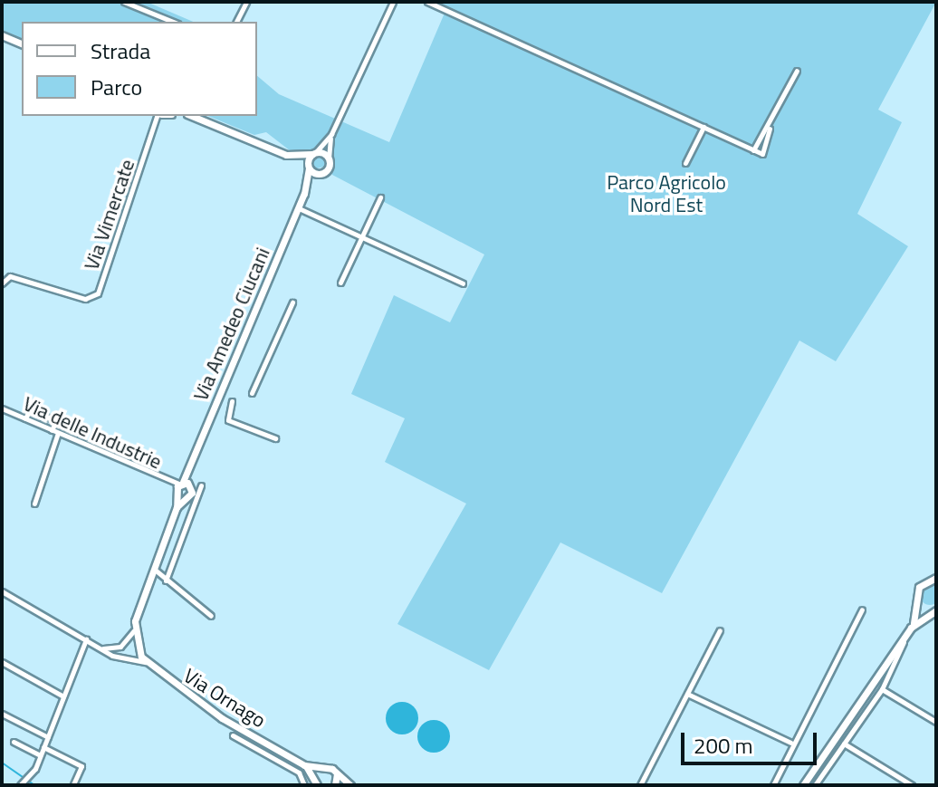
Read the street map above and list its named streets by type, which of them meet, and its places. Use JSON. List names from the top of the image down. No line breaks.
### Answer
{"streets":{"main road":["Via Amedeo Ciucani","Via Ornago"],"street":["Via Vimercate","Via delle Industrie"]},"crossings":[["Via Amedeo Ciucani","Via delle Industrie"]],"parks":["Parco Agricolo Nord Est"],"legend":["Strada","Parco"],"scale_bar":"200 m"}
